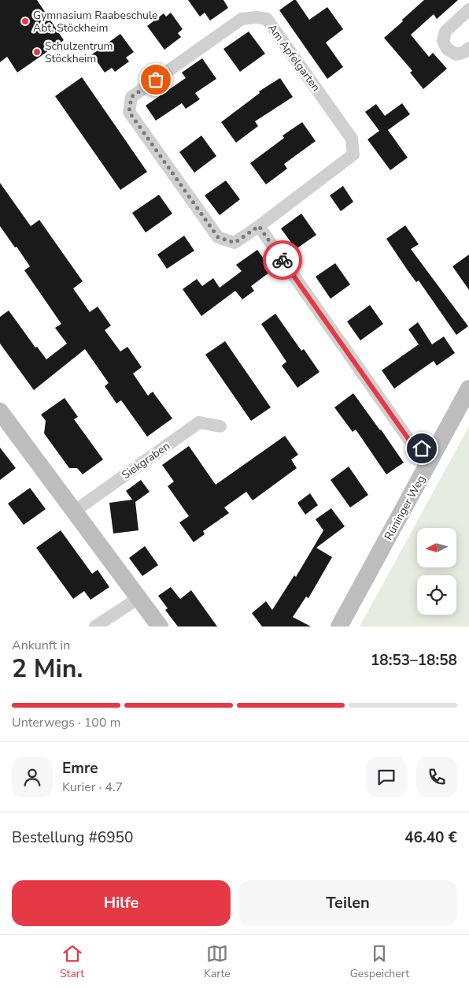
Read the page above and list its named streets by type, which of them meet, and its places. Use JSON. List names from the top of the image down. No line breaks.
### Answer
{"streets":{"street":["Am Apfelgarten","Siekgraben","Rüninger Weg"]},"places":["Gymnasium Raabeschule Abt. Stöckheim","Schulzentrum Stöckheim"],"north":"left","page":{"heading":["2 Min.","Ankunft in","18:53–18:58"],"panel":["Emre","Kurier · 4.7","Bestellung #6950","46.40 €"],"bar":"Unterwegs · 100 m","buttons":["Hilfe","Teilen"],"tabs":["Start","Karte","Gespeichert"]}}
